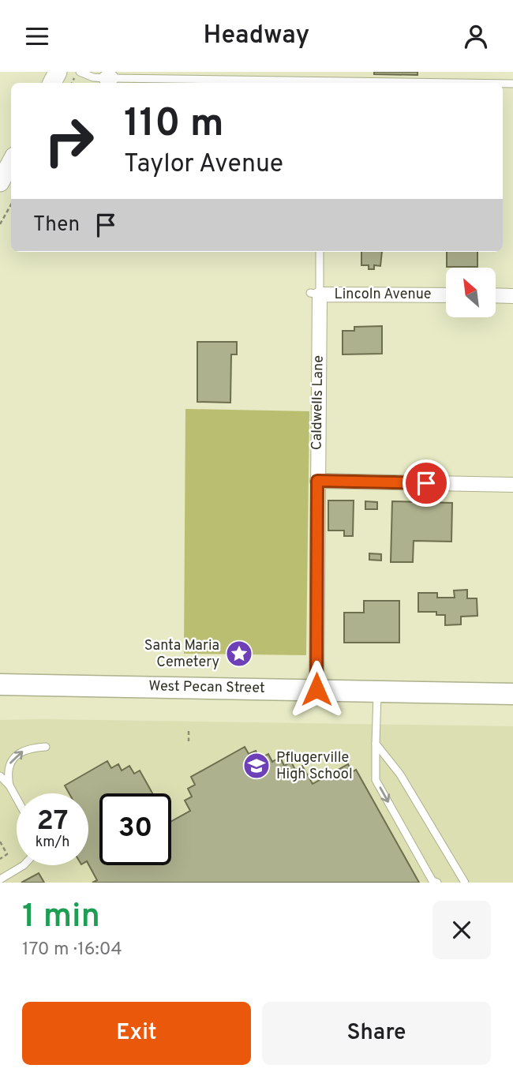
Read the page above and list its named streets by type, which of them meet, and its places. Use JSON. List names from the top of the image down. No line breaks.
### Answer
{"streets":{"main road":["West Pecan Street"],"street":["Lincoln Avenue","Caldwells Lane"]},"crossings":[["Lincoln Avenue","Caldwells Lane"],["Caldwells Lane","West Pecan Street"]],"places":{"place":["Santa Maria Cemetery"],"school or university":["Pflugerville High School"]},"north":"top left","page":{"header":"Headway","turn":["110 m","Taylor Avenue"],"then":"Then","speed":"27 km/h","limit":"30","heading":["1 min","170 m · 16:04"],"buttons":["Exit","Share"]}}
